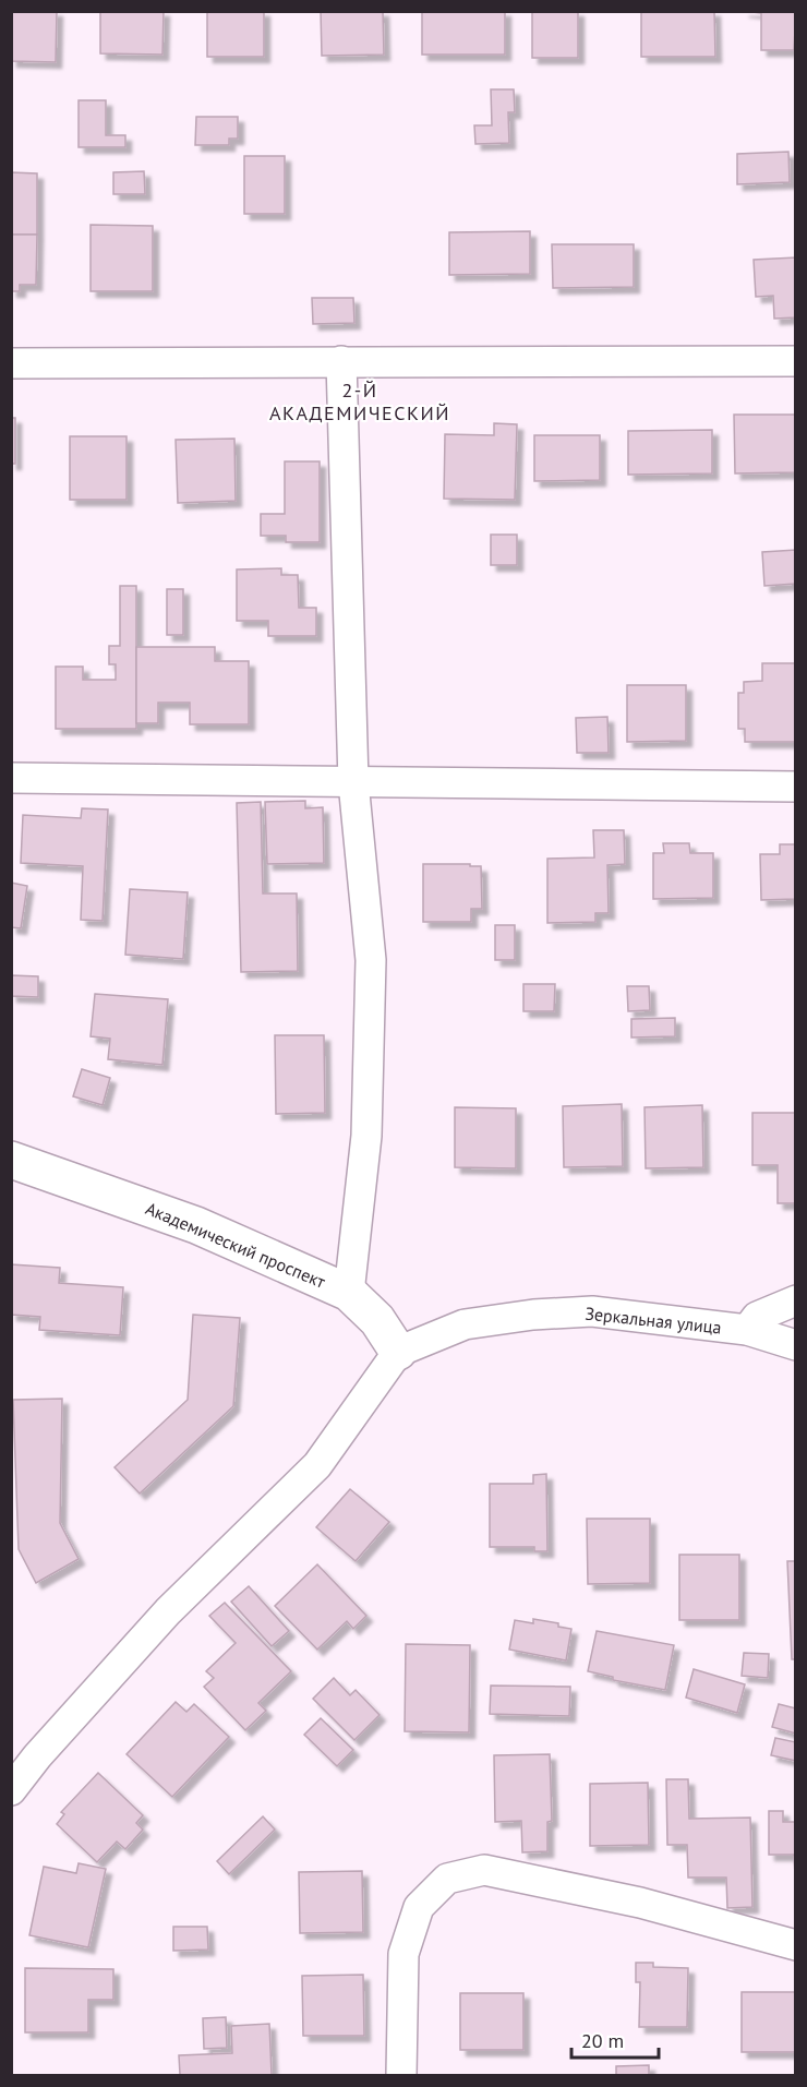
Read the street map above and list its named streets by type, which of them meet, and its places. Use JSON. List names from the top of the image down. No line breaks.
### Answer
{"streets":{"street":["Академический проспект","Зеркальная улица"]},"crossings":[["Академический проспект","Зеркальная улица"]],"districts":["2-Й АКАДЕМИЧЕСКИЙ"],"scale_bar":"20 m"}
